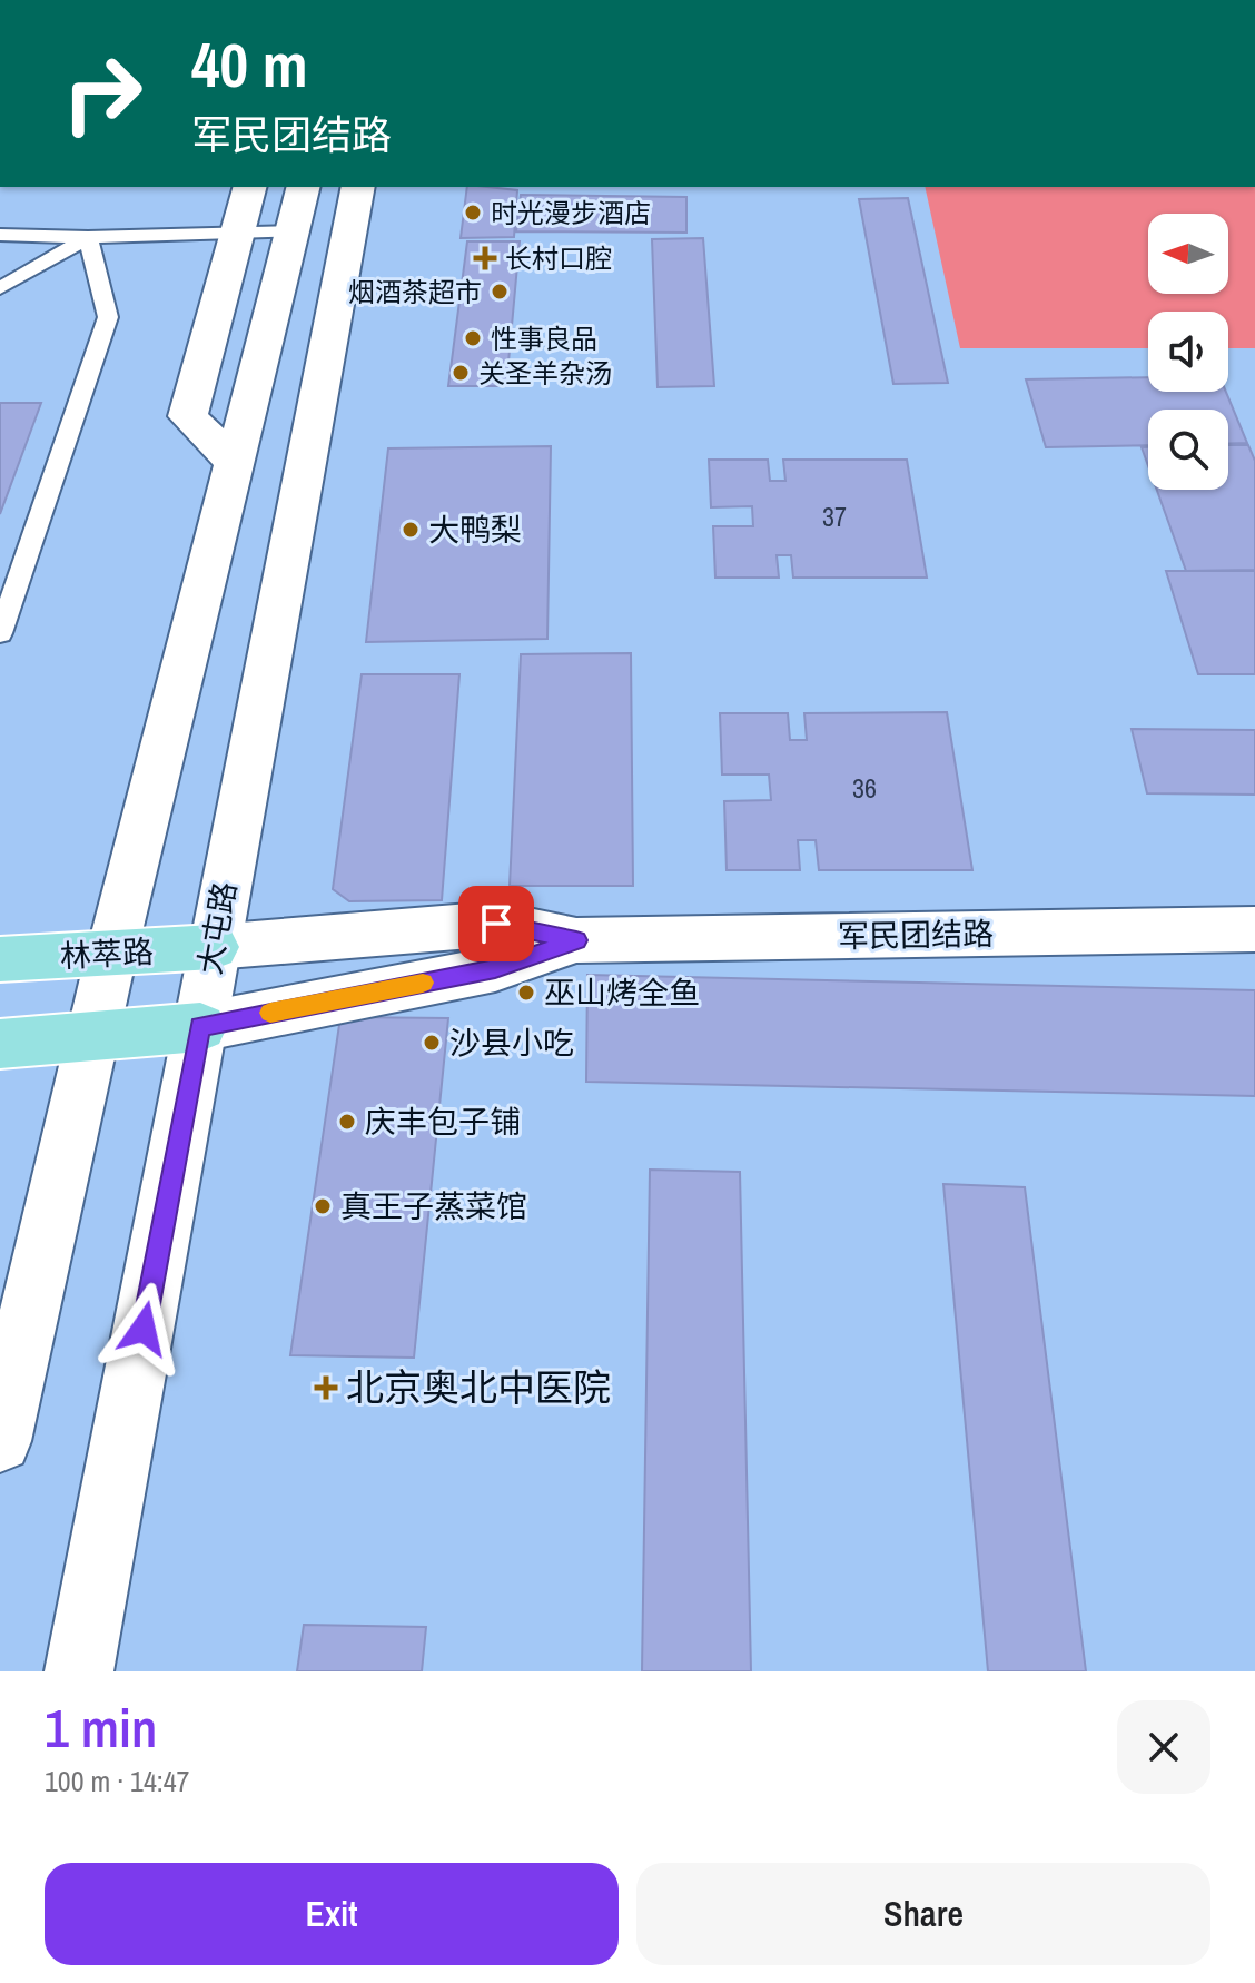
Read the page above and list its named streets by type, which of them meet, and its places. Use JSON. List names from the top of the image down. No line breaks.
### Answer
{"streets":{"main road":["大屯路","军民团结路","林萃路"]},"crossings":[["大屯路","军民团结路"],["大屯路","林萃路"],["军民团结路","林萃路"]],"places":{"other":["时光漫步酒店","烟酒茶超市","性事良品","关圣羊杂汤","大鸭梨","巫山烤全鱼","沙县小吃","庆丰包子铺","真王子蒸菜馆"],"health":["长村口腔","北京奥北中医院"]},"house_numbers":["37","36"],"north":"left","page":{"turn":["40 m","军民团结路"],"heading":["1 min","100 m · 14:47"],"buttons":["Exit","Share"]}}
